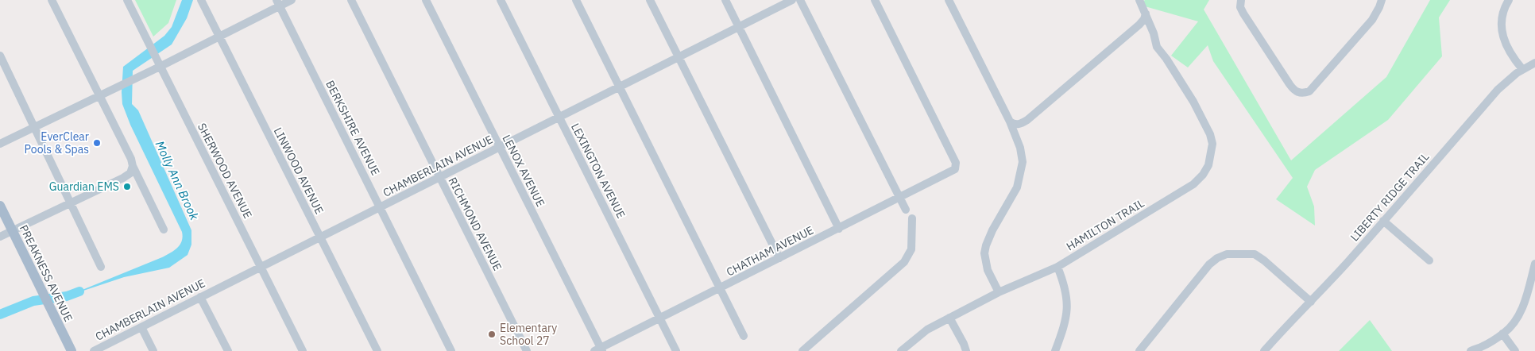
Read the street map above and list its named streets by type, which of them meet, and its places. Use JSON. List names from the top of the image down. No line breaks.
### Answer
{"streets":{"main road":["PREAKNESS AVENUE"],"street":["BERKSHIRE AVENUE","CHAMBERLAIN AVENUE","SHERWOOD AVENUE","LINWOOD AVENUE","LENOX AVENUE","LEXINGTON AVENUE","LIBERTY RIDGE TRAIL","RICHMOND AVENUE","HAMILTON TRAIL","CHATHAM AVENUE"]},"crossings":[["BERKSHIRE AVENUE","CHAMBERLAIN AVENUE"],["CHAMBERLAIN AVENUE","SHERWOOD AVENUE"],["CHAMBERLAIN AVENUE","LINWOOD AVENUE"],["CHAMBERLAIN AVENUE","LENOX AVENUE"],["CHAMBERLAIN AVENUE","LEXINGTON AVENUE"],["CHAMBERLAIN AVENUE","RICHMOND AVENUE"],["LENOX AVENUE","CHATHAM AVENUE"],["LEXINGTON AVENUE","CHATHAM AVENUE"]],"water":["Molly Ann Brook"],"places":["EverClear Pools & Spas","Guardian EMS","Elementary School 27"]}
